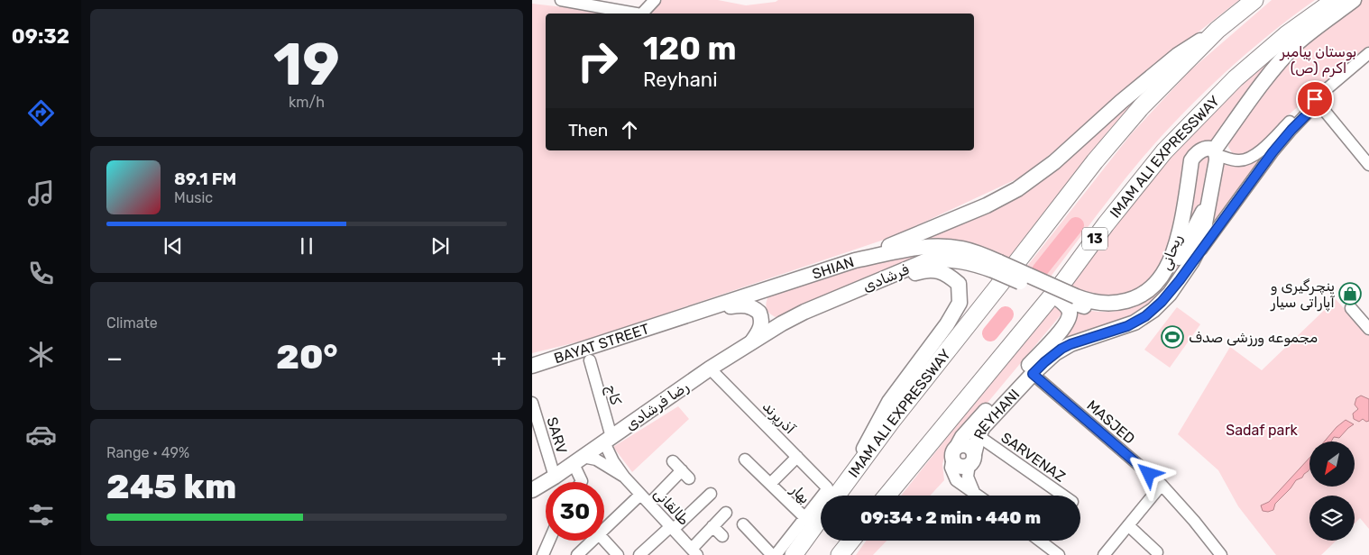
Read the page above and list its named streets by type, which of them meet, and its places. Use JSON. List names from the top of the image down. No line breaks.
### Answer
{"streets":{"highway":["IMAM ALI EXPRESSWAY","13"],"main road":["ریحانی","SHIAN","فرشادی","BAYAT STREET","رضا فرشادی","REYHANI"],"street":["کاج","آذرپرند","MASJED","SARV","SARVENAZ","بهار","طالقانی"]},"crossings":[["IMAM ALI EXPRESSWAY","آذرپرند"],["IMAM ALI EXPRESSWAY","بهار"],["ریحانی","SHIAN"],["ریحانی","فرشادی"],["ریحانی","REYHANI"],["SHIAN","فرشادی"],["SHIAN","BAYAT STREET"],["فرشادی","رضا فرشادی"],["کاج","رضا فرشادی"],["کاج","طالقانی"],["رضا فرشادی","آذرپرند"],["رضا فرشادی","SARV"],["رضا فرشادی","طالقانی"],["REYHANI","MASJED"],["REYHANI","SARVENAZ"],["آذرپرند","بهار"]],"parks":["بوستان پیامبر اکرم (ص)","Sadaf park"],"places":{"shop":["پنچرگیری و آپاراتی سیار"],"sports":["مجموعه ورزشی صدف"]},"north":"bottom left","page":{"tabs":"09:32","tile":[["19","km/h"],"Climate",["Range · 49%","245 km"]],"turn":["120 m","Reyhani"],"then":"Then","song":["89.1 FM","Music"],"heat":["−","20°","+"],"limit":"30","trip":"09:34 · 2 min · 440 m"}}
